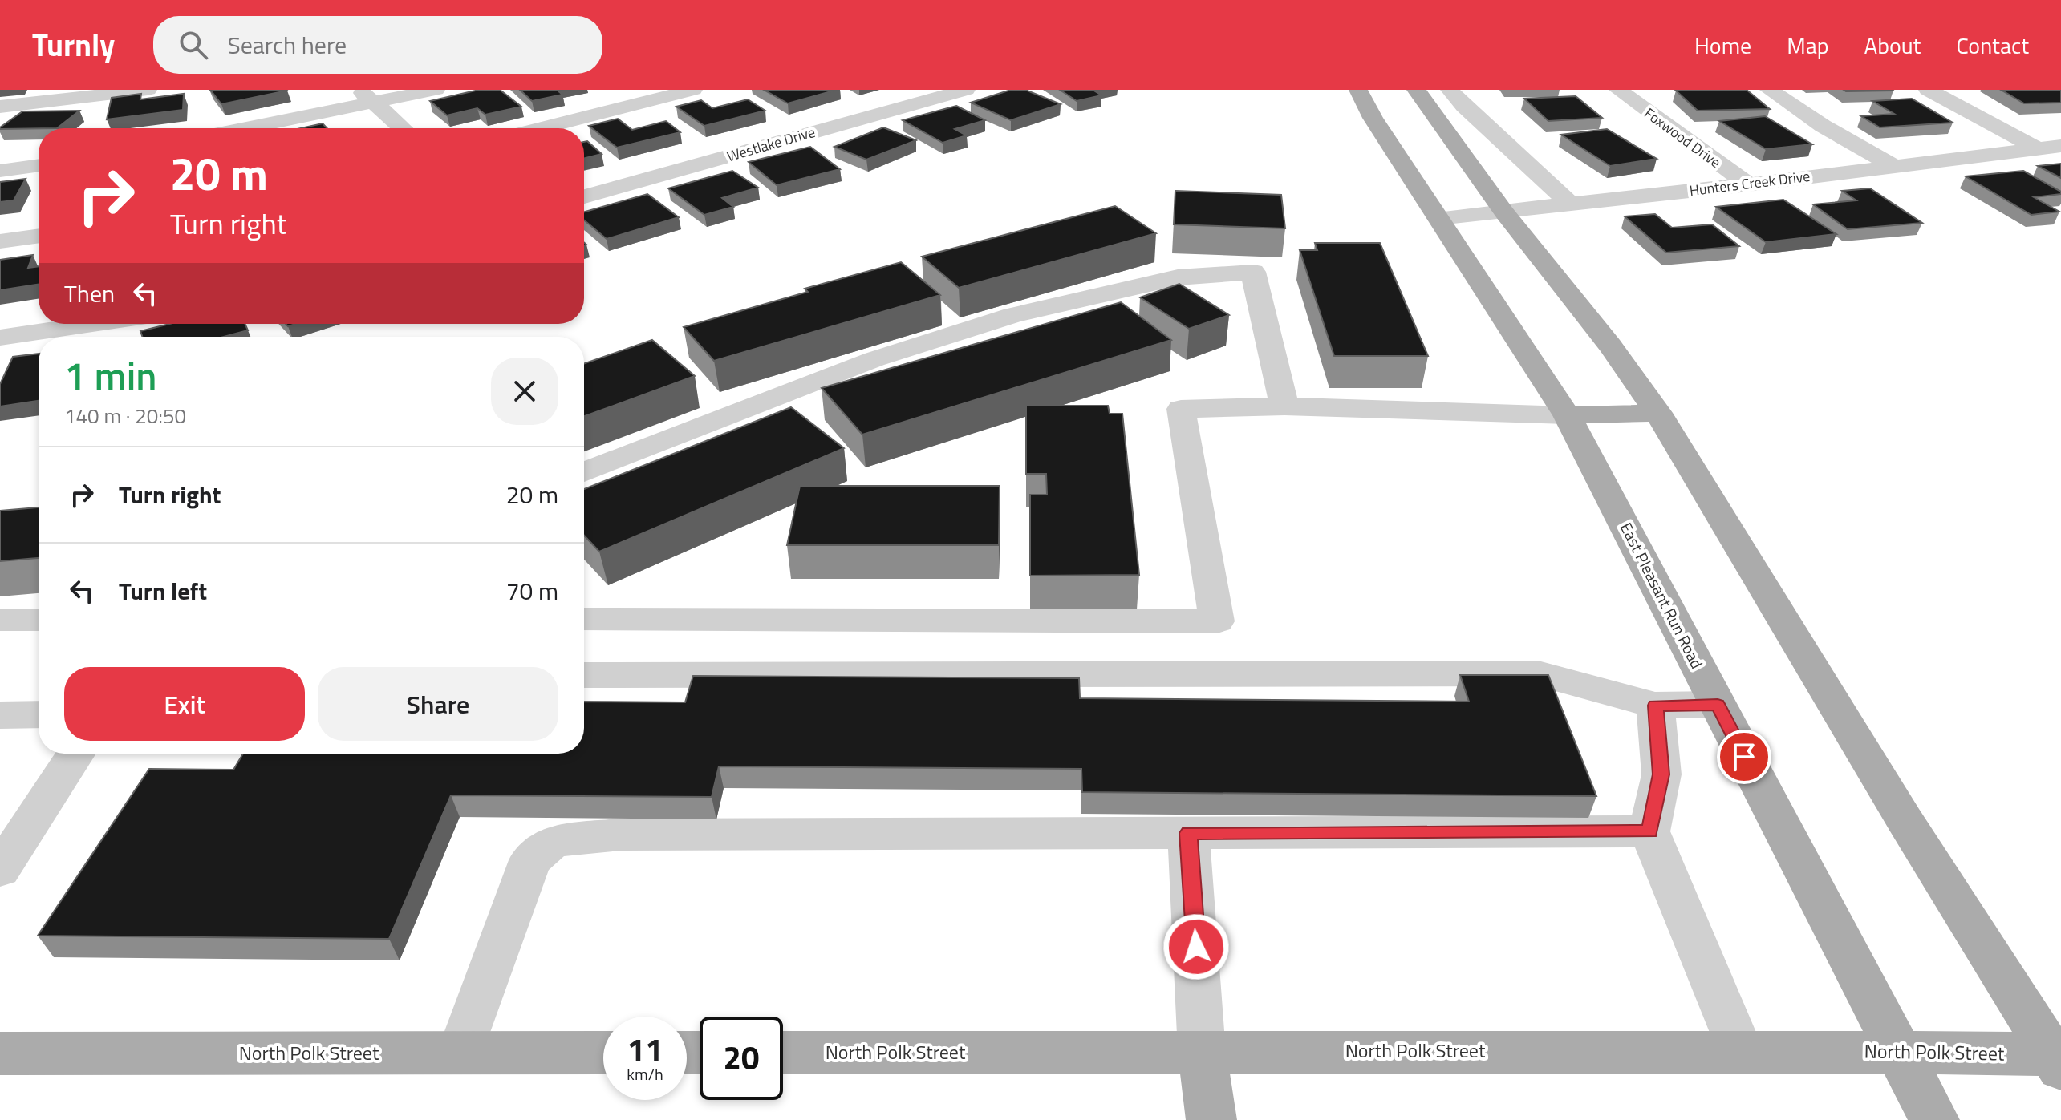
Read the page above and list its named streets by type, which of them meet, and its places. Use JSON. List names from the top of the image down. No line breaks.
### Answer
{"streets":{"main road":["East Pleasant Run Road","North Polk Street"],"street":["Foxwood Drive","Westlake Drive","Hunters Creek Drive"]},"crossings":[["Foxwood Drive","Hunters Creek Drive"],["Hunters Creek Drive","East Pleasant Run Road"],["East Pleasant Run Road","North Polk Street"]],"page":{"header":"Turnly","search":"Search here","nav":["Home","Map","About","Contact"],"turn":["20 m","Turn right"],"then":"Then","heading":["1 min","140 m · 20:50"],"list":[{"name":"Turn right","value":"20 m"},{"name":"Turn left","value":"70 m"}],"buttons":["Exit","Share"],"speed":"11 km/h","limit":"20"}}
